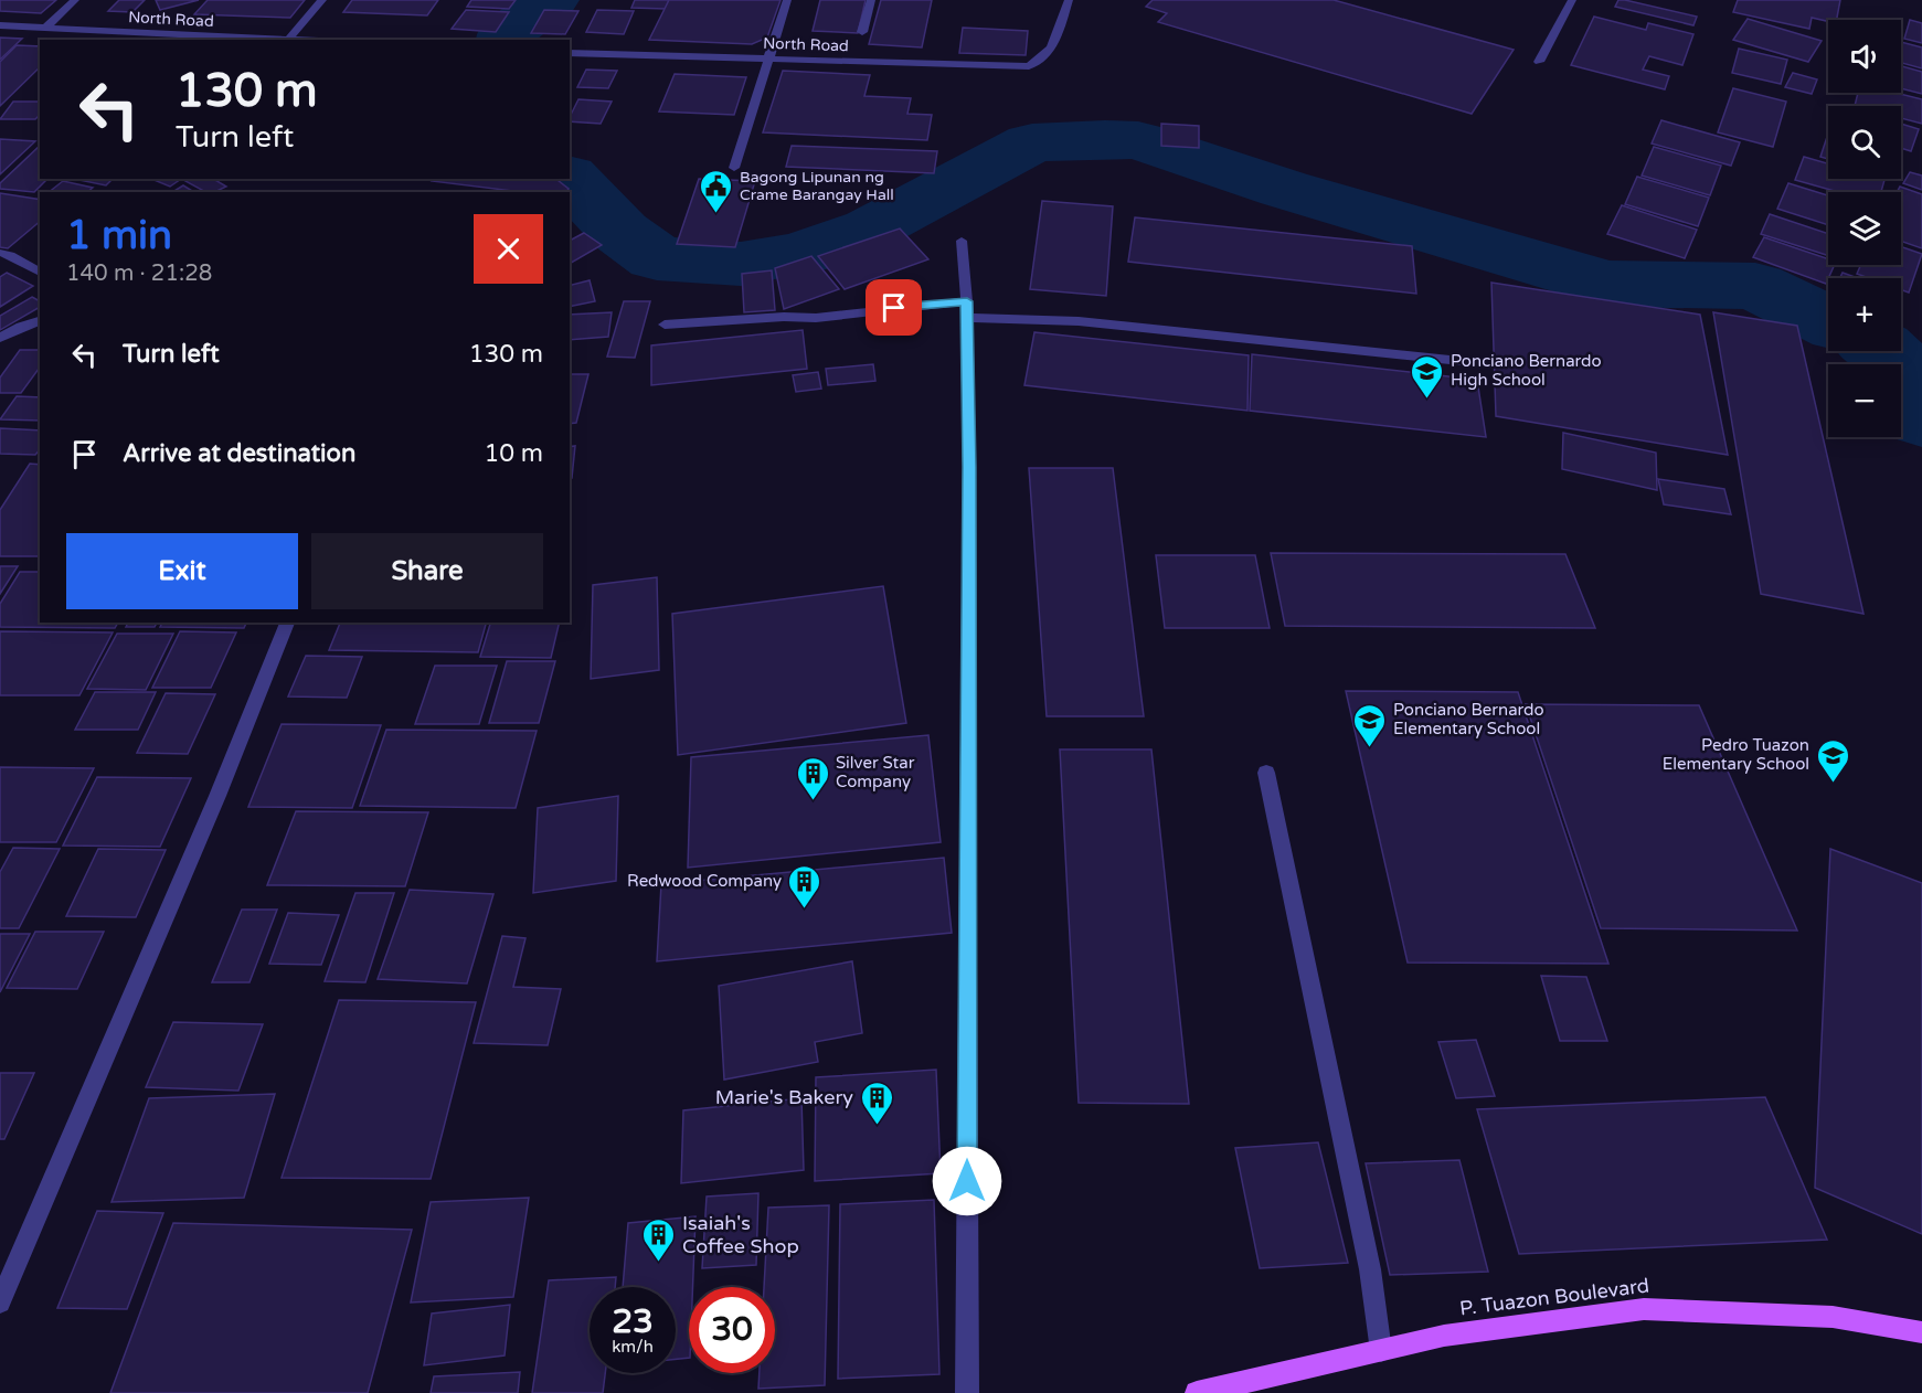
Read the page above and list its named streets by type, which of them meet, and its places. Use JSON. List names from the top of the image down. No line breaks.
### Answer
{"streets":{"main road":["P. Tuazon Boulevard"],"street":["North Road"]},"places":{"public building":["Bagong Lipunan ng Crame Barangay Hall"],"school or university":["Ponciano Bernardo High School","Ponciano Bernardo Elementary School","Pedro Tuazon Elementary School"],"building":["Silver Star Company","Redwood Company","Marie's Bakery","Isaiah's Coffee Shop"]},"page":{"map_buttons":["+","−"],"turn":["130 m","Turn left"],"heading":["1 min","140 m · 21:28"],"list":[{"name":"Turn left","value":"130 m"},{"name":"Arrive at destination","value":"10 m"}],"buttons":["Exit","Share"],"speed":"23 km/h","limit":"30"}}
